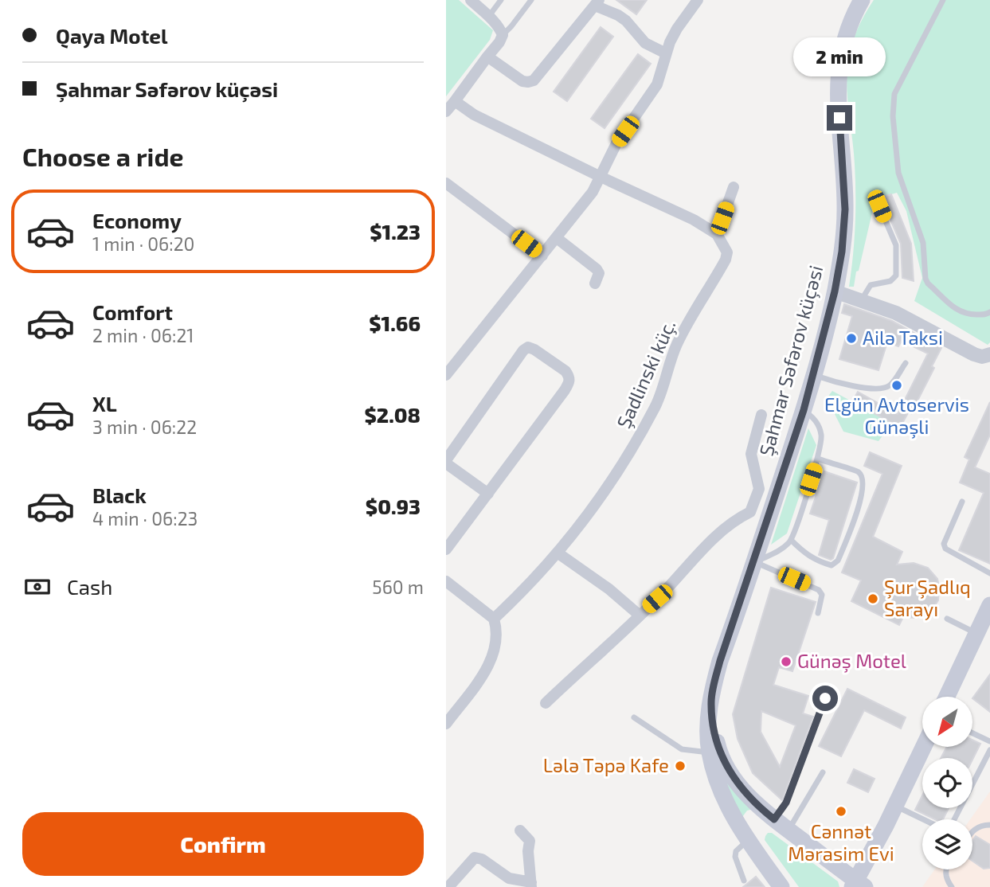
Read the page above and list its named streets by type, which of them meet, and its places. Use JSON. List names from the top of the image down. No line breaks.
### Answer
{"streets":{"main road":["Şahmar Səfərov küçəsi"],"street":["Şadlinski küç."]},"places":["Ailə Taksi","Elgün Avtoservis Günəşli","Şur Şadlıq Sarayı","Günəş Motel","Lələ Təpə Kafe","Cənnət Mərasim Evi"],"north":"bottom left","page":{"banner":["Qaya Motel","Şahmar Səfərov küçəsi"],"bubble":"2 min","heading":"Choose a ride","list":[{"name":"Economy","note":"1 min · 06:20","value":"$1.23"},{"name":"Comfort","note":"2 min · 06:21","value":"$1.66"},{"name":"XL","note":"3 min · 06:22","value":"$2.08"},{"name":"Black","note":"4 min · 06:23","value":"$0.93"}],"pay":["Cash","560 m"],"buttons":"Confirm"}}
